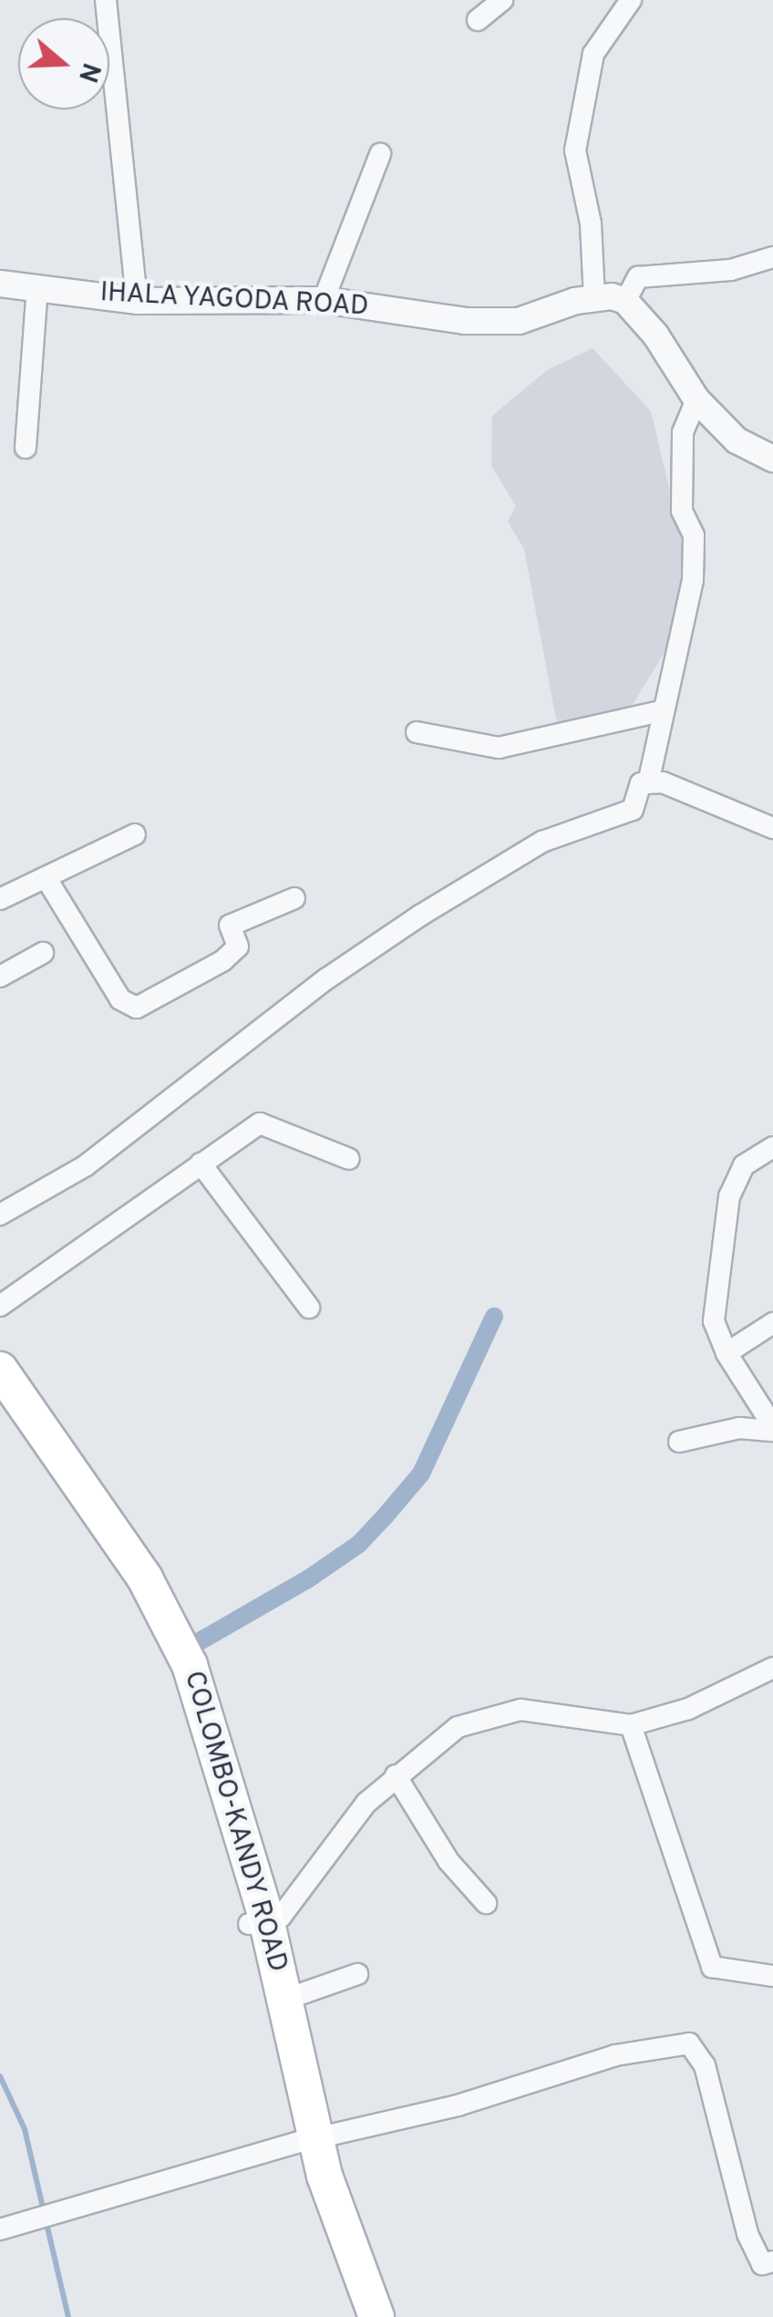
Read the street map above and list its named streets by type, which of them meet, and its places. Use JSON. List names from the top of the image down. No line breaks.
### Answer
{"streets":{"highway":["COLOMBO-KANDY ROAD"],"street":["IHALA YAGODA ROAD"]},"north":"right"}
